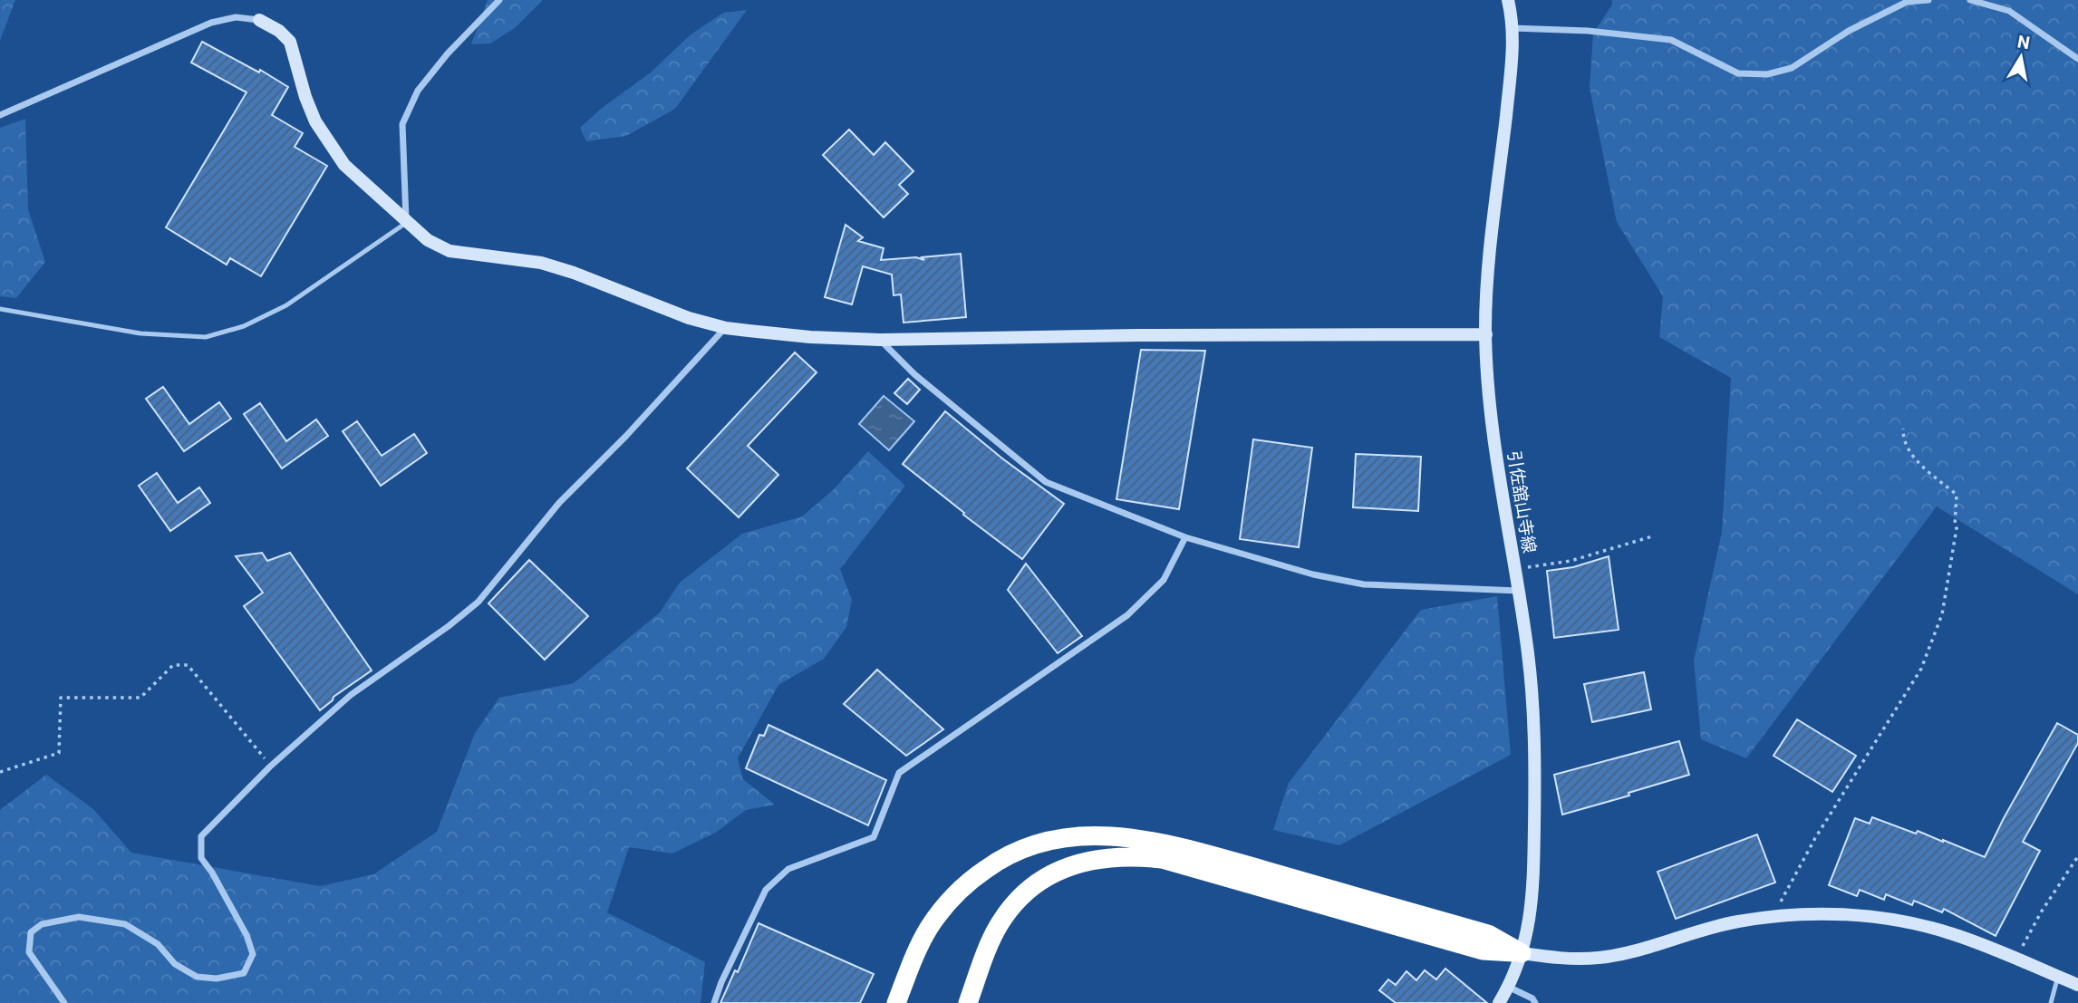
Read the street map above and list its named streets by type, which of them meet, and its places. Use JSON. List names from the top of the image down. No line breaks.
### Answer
{"streets":{"street":["引佐舘山寺線"]},"north":"top"}
